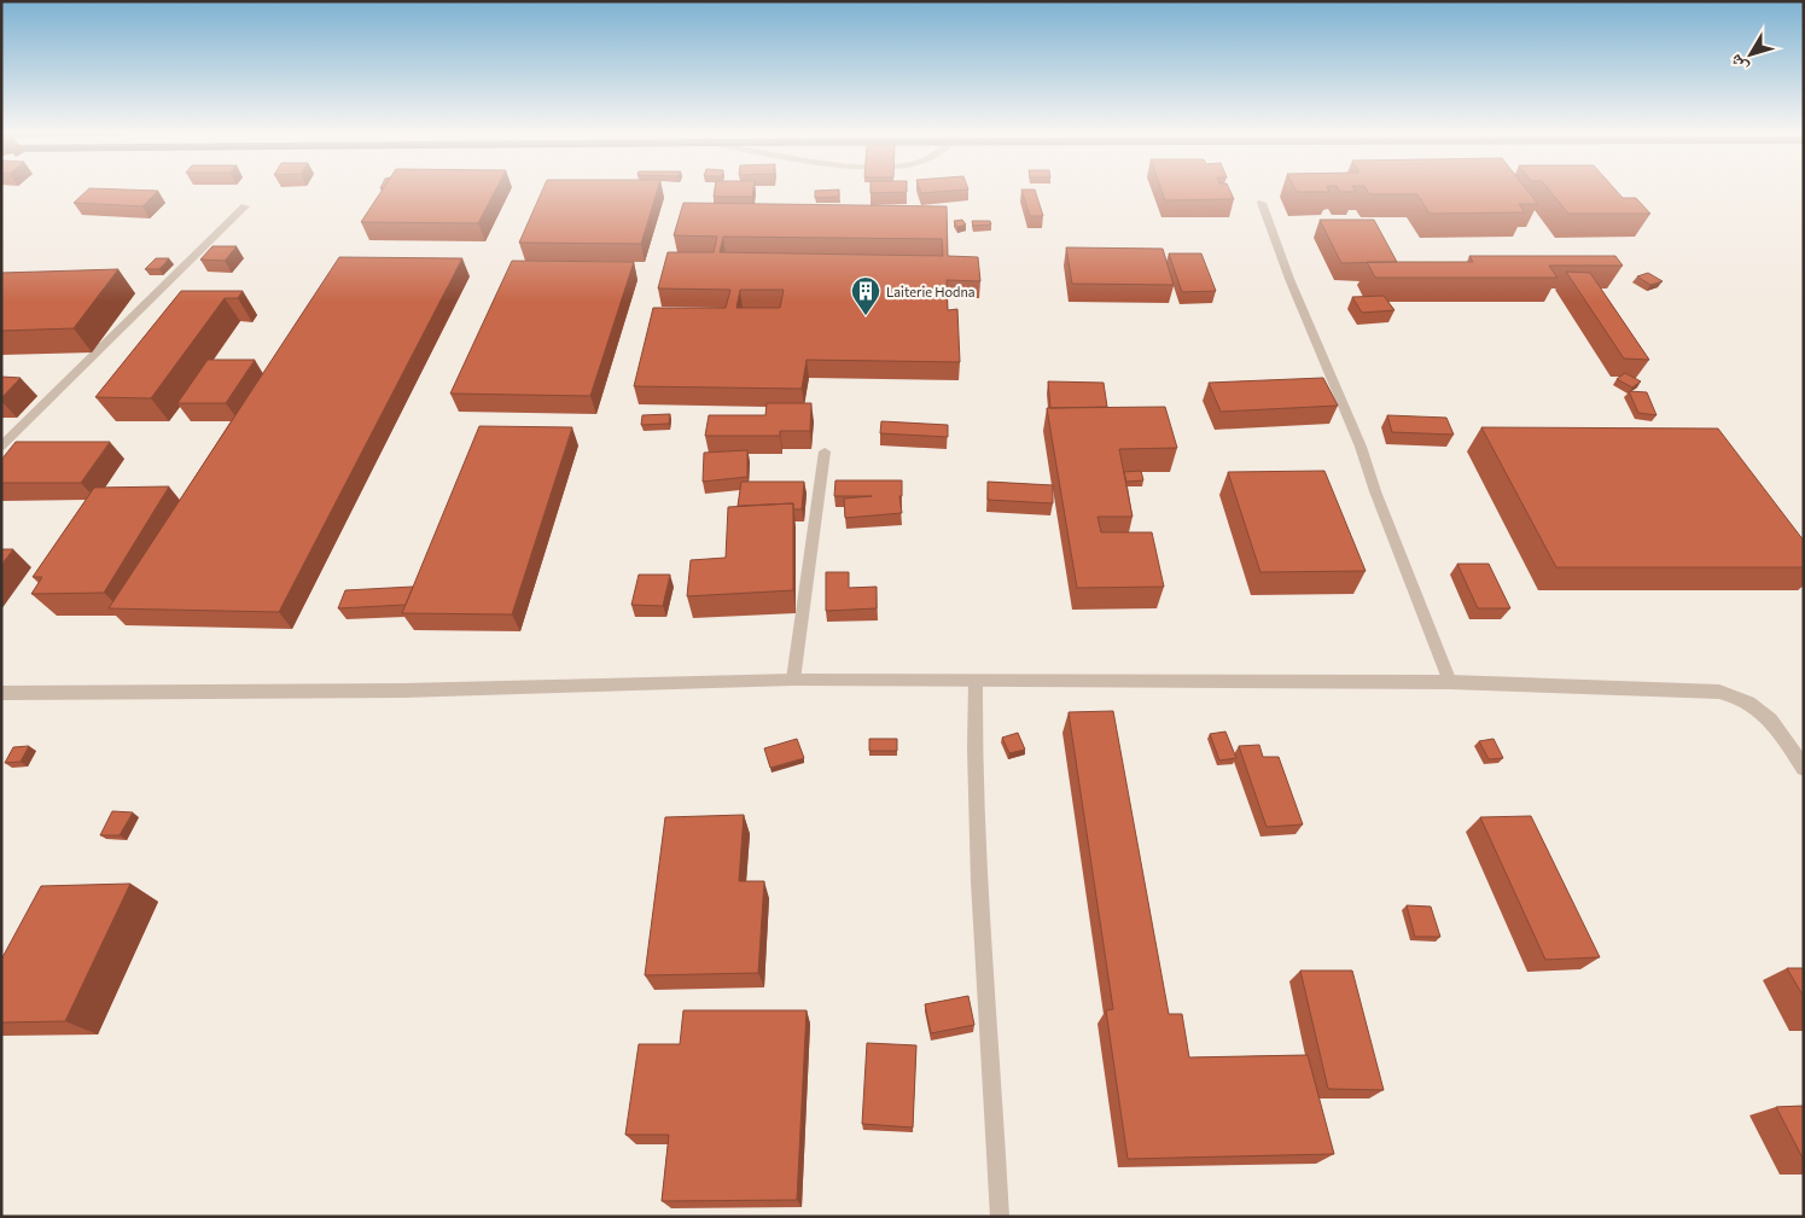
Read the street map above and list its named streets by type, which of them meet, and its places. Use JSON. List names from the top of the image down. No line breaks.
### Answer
{"places":{"building":["Laiterie Hodna"]},"north":"bottom left"}
